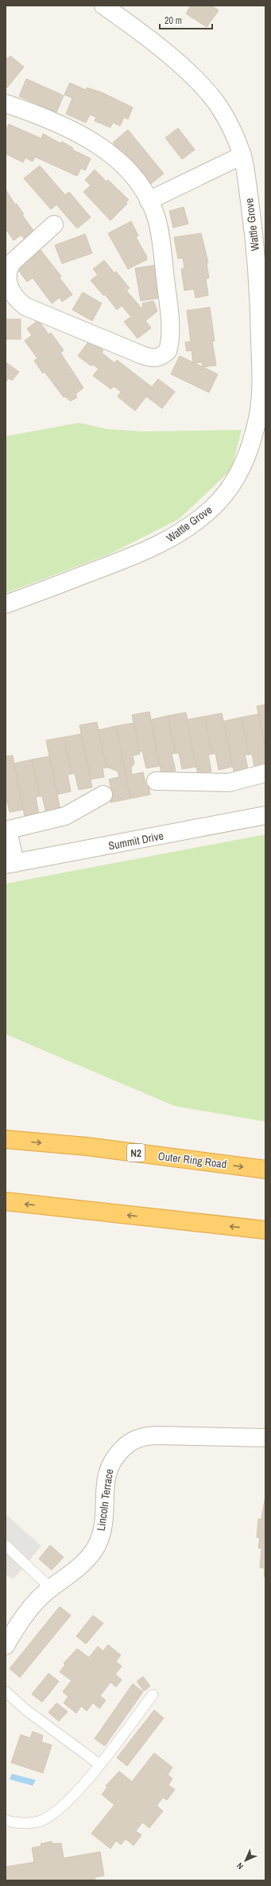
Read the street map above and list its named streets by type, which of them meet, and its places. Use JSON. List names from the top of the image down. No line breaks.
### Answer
{"streets":{"highway":["N2","Outer Ring Road"],"street":["Wattle Grove","Summit Drive","Lincoln Terrace"]},"scale_bar":"20 m","north":"bottom left"}
